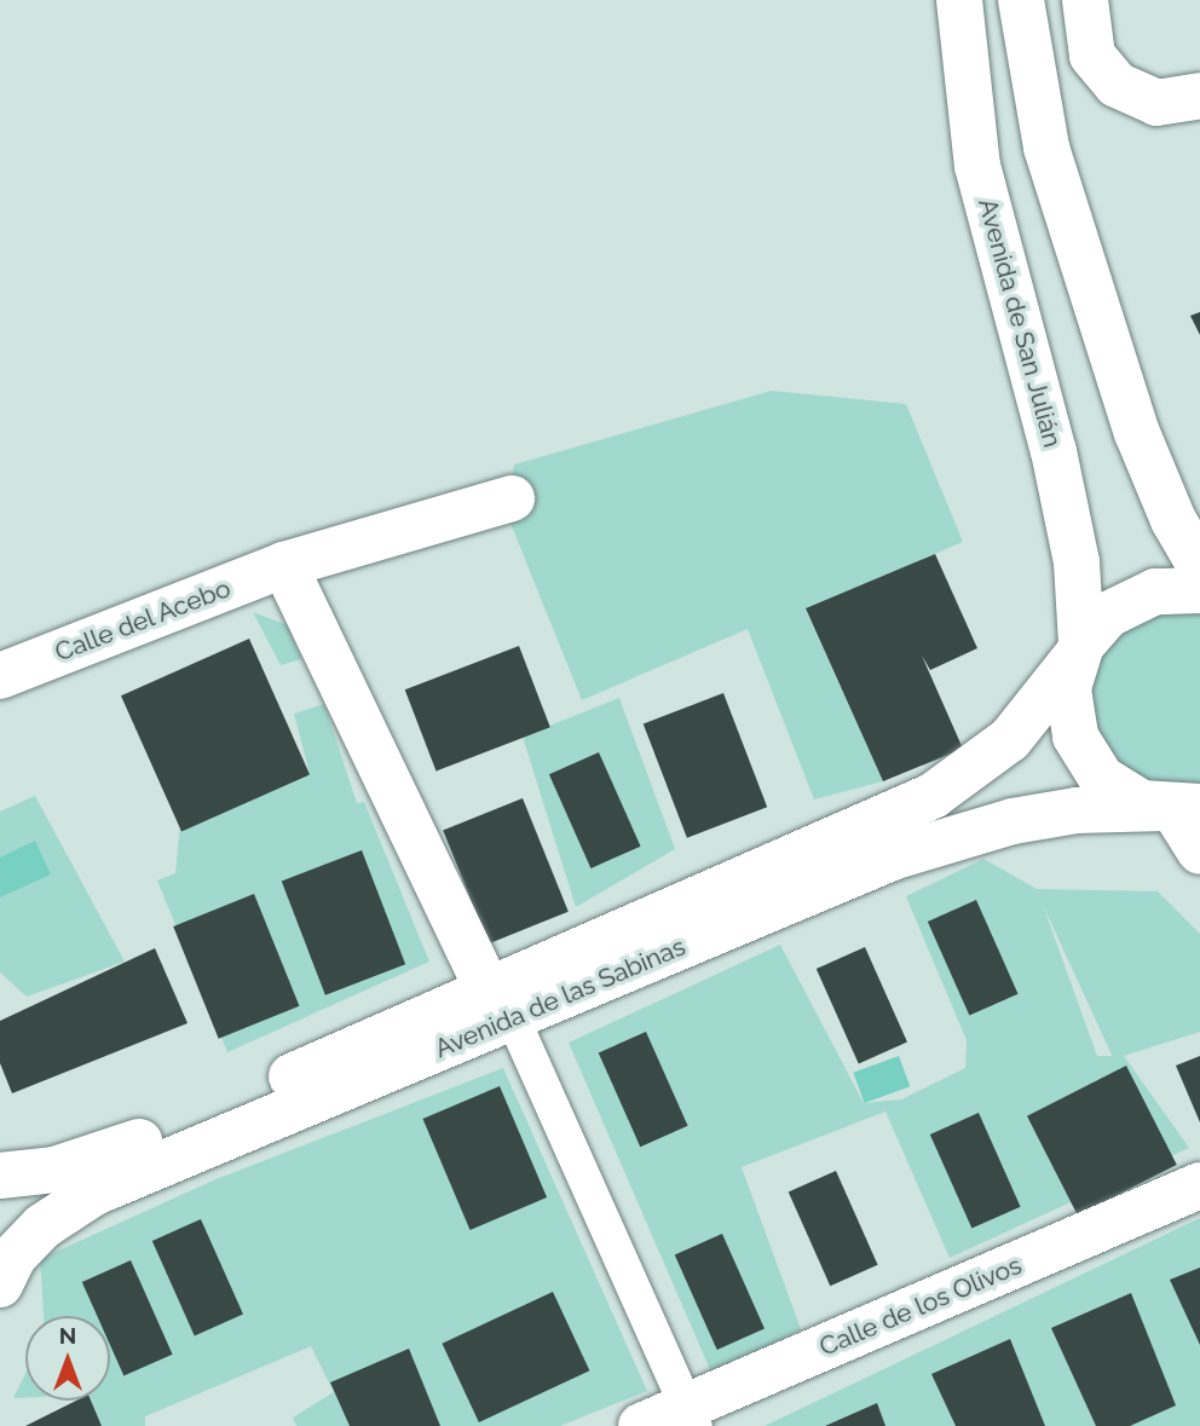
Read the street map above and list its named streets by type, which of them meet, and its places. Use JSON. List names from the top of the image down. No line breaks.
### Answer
{"streets":{"street":["Avenida de San Julián","Calle del Acebo","Avenida de las Sabinas","Calle de los Olivos"]},"crossings":[["Avenida de San Julián","Avenida de las Sabinas"]],"north":"top"}
